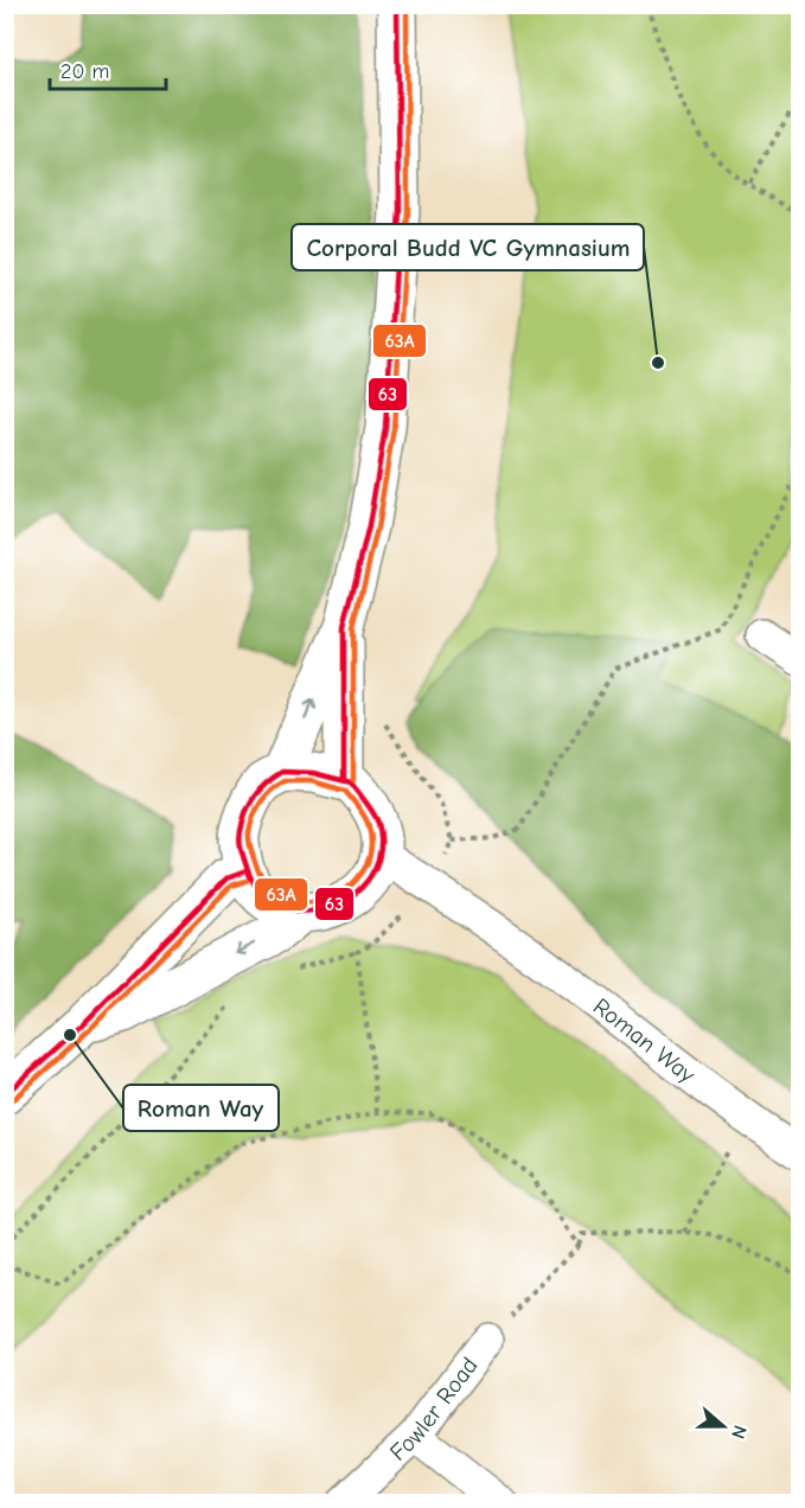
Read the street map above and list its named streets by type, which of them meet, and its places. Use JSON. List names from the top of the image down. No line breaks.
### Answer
{"streets":{"street":["Roman Way","Fowler Road"]},"places":["Corporal Budd VC Gymnasium","Roman Way"],"lines":["transit line 63","transit line 63A"],"scale_bar":"20 m","north":"right"}
